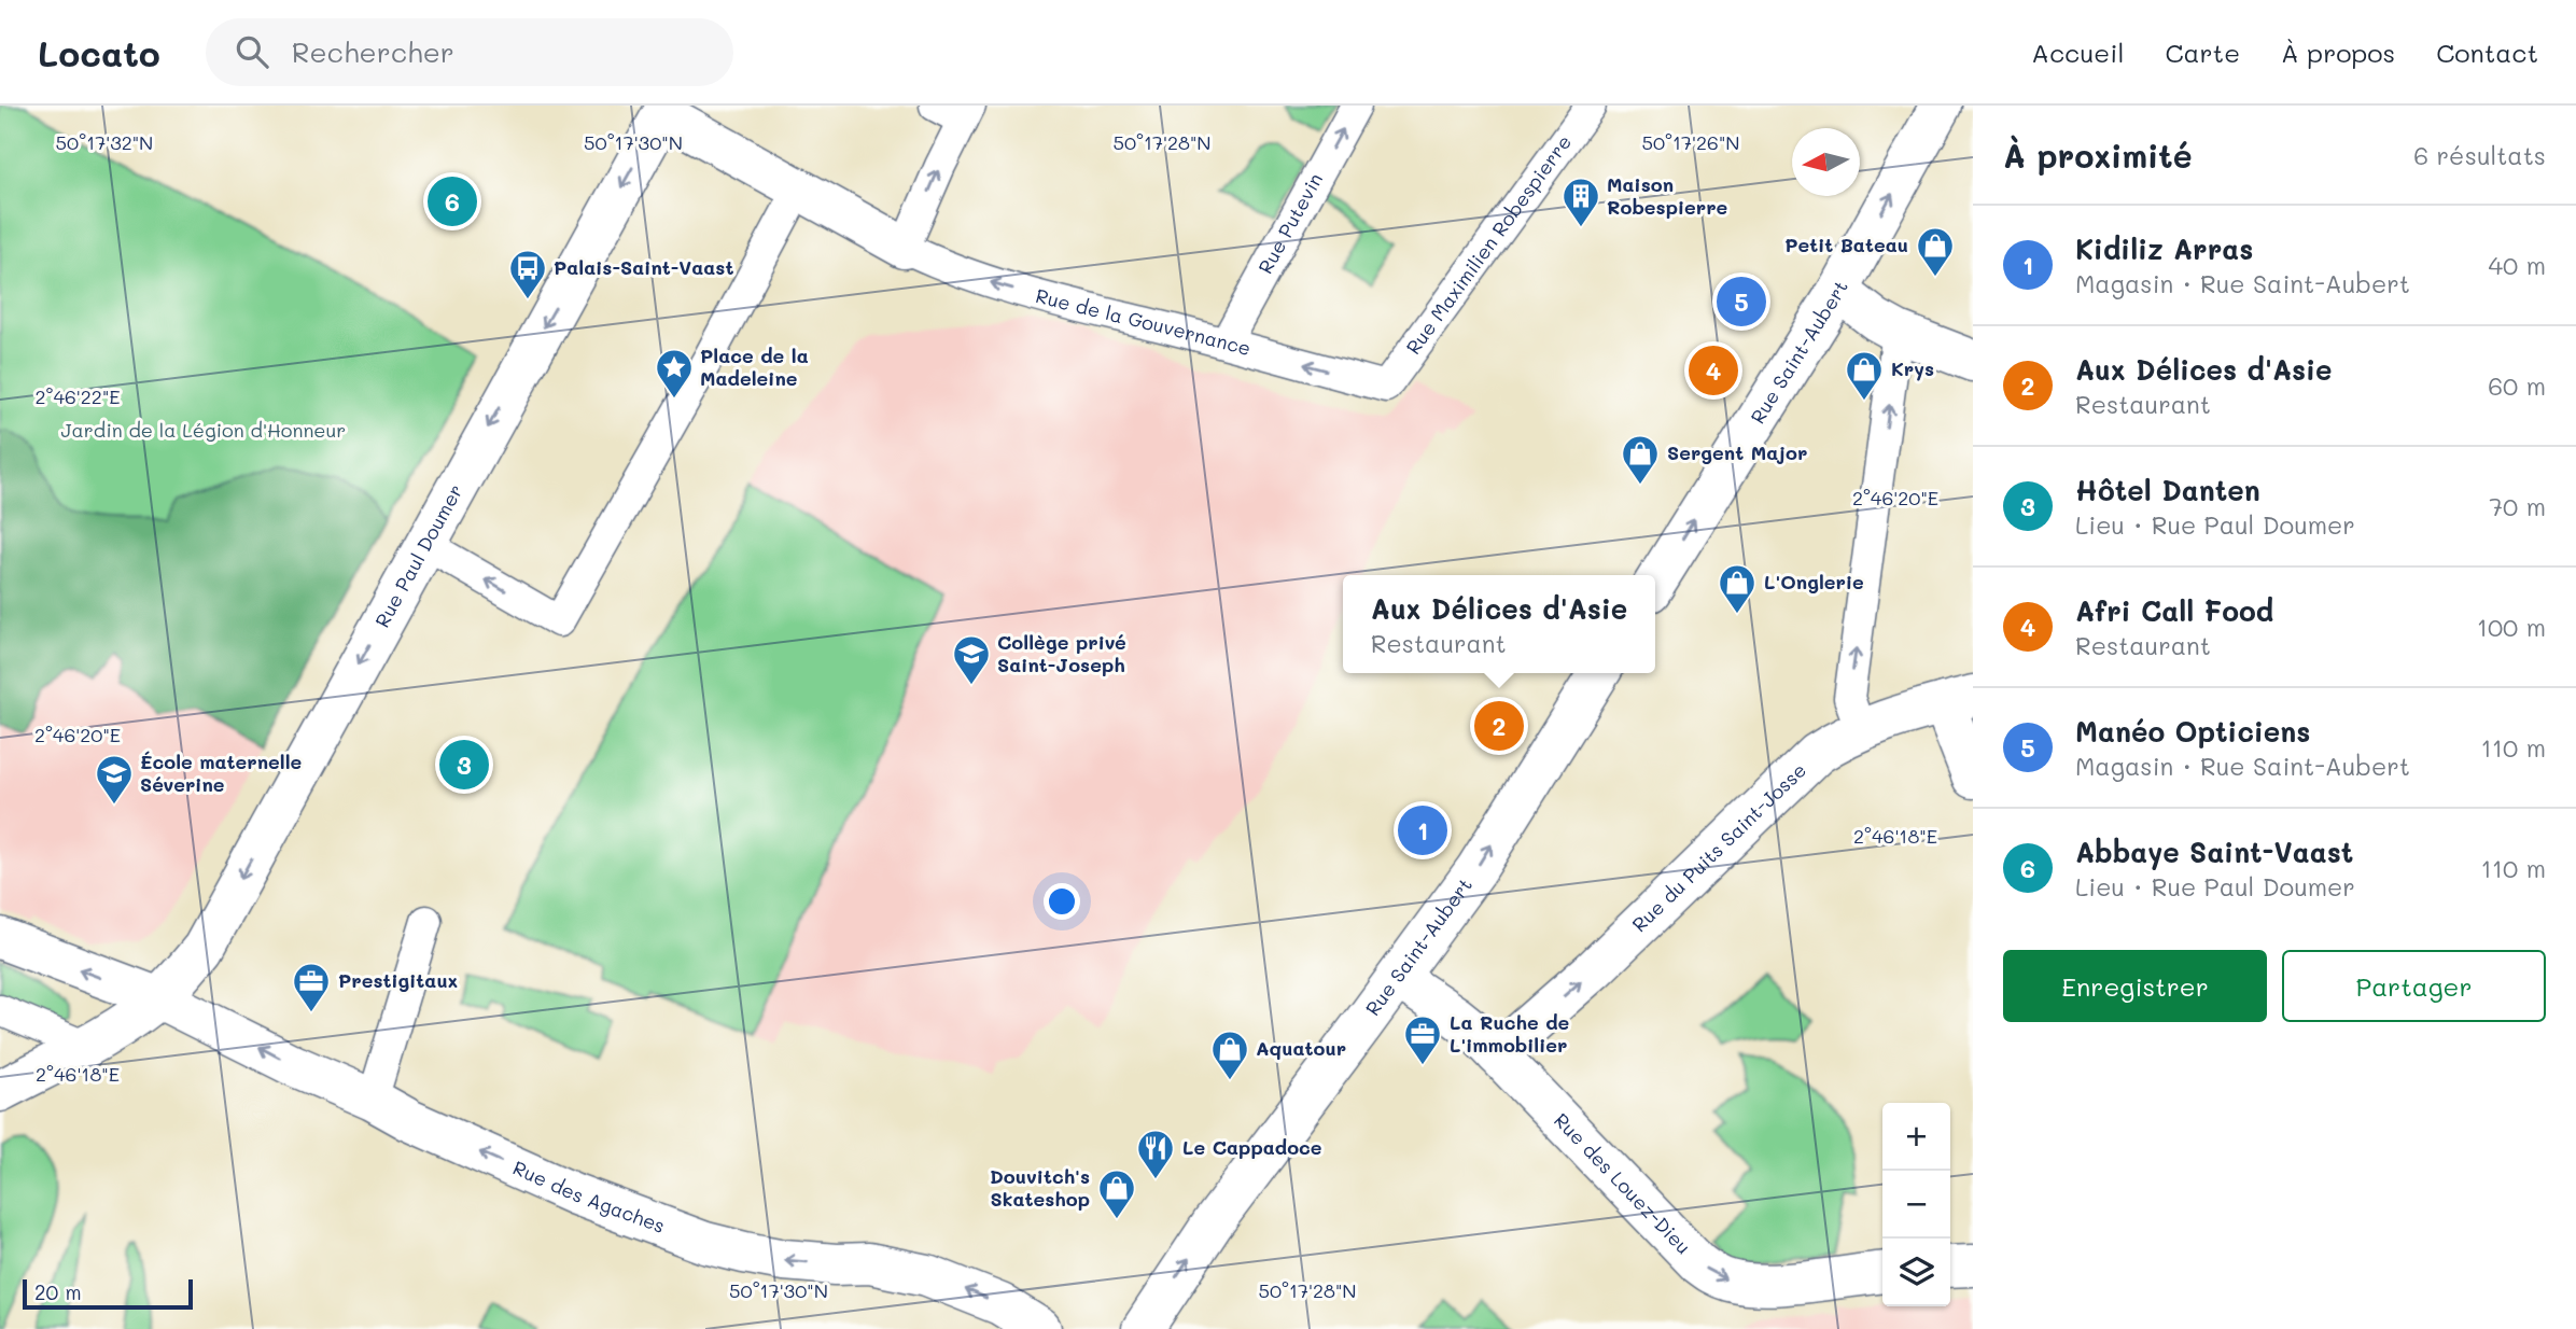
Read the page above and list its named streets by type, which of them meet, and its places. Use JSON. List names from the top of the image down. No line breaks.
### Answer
{"streets":{"street":["Rue Saint-Aubert","Rue Paul Doumer","Rue du Puits Saint-Josse","Rue des Louez-Dieu","Rue des Agaches"],"lane":["Rue Putevin","Rue Maximilien Robespierre","Rue de la Gouvernance"]},"crossings":[["Rue Putevin","Rue de la Gouvernance"],["Rue Maximilien Robespierre","Rue de la Gouvernance"],["Rue Saint-Aubert","Rue des Louez-Dieu"],["Rue Paul Doumer","Rue des Agaches"],["Rue du Puits Saint-Josse","Rue des Louez-Dieu"]],"one_way":["Rue Putevin","Rue de la Gouvernance","Rue Saint-Aubert","Rue Paul Doumer","Rue du Puits Saint-Josse","Rue des Louez-Dieu","Rue des Agaches"],"parks":["Jardin de la Légion d'Honneur"],"places":{"building":["Maison Robespierre"],"shop":["Petit Bateau","Krys","Sergent Major","L'Onglerie","Aquatour","Douvitch's Skateshop"],"bus stop":["Palais-Saint-Vaast"],"place":["Place de la Madeleine"],"school or university":["Collège privé Saint-Joseph","École maternelle Séverine"],"office":["Prestigitaux","La Ruche de L'immobilier"],"restaurant":["Le Cappadoce"]},"scale_bar":"20 m","north":"left","page":{"header":"Locato","search":"Rechercher","nav":["Accueil","Carte","À propos","Contact"],"heading":["À proximité","6 résultats"],"pins":["6","5","4","2","3","1"],"list":[{"mark":"1","name":"Kidiliz Arras","note":"Magasin · Rue Saint-Aubert","value":"40 m"},{"mark":"2","name":"Aux Délices d'Asie","note":"Restaurant","value":"60 m"},{"mark":"3","name":"Hôtel Danten","note":"Lieu · Rue Paul Doumer","value":"70 m"},{"mark":"4","name":"Afri Call Food","note":"Restaurant","value":"100 m"},{"mark":"5","name":"Manéo Opticiens","note":"Magasin · Rue Saint-Aubert","value":"110 m"},{"mark":"6","name":"Abbaye Saint-Vaast","note":"Lieu · Rue Paul Doumer","value":"110 m"}],"popup":["Aux Délices d'Asie","Restaurant"],"buttons":["Enregistrer","Partager"],"map_buttons":["+","−"],"scale":"20 m"},"coordinates":["50°17'32\"N","50°17'30\"N","50°17'28\"N","50°17'26\"N","2°46'22\"E","2°46'20\"E","2°46'18\"E"]}
